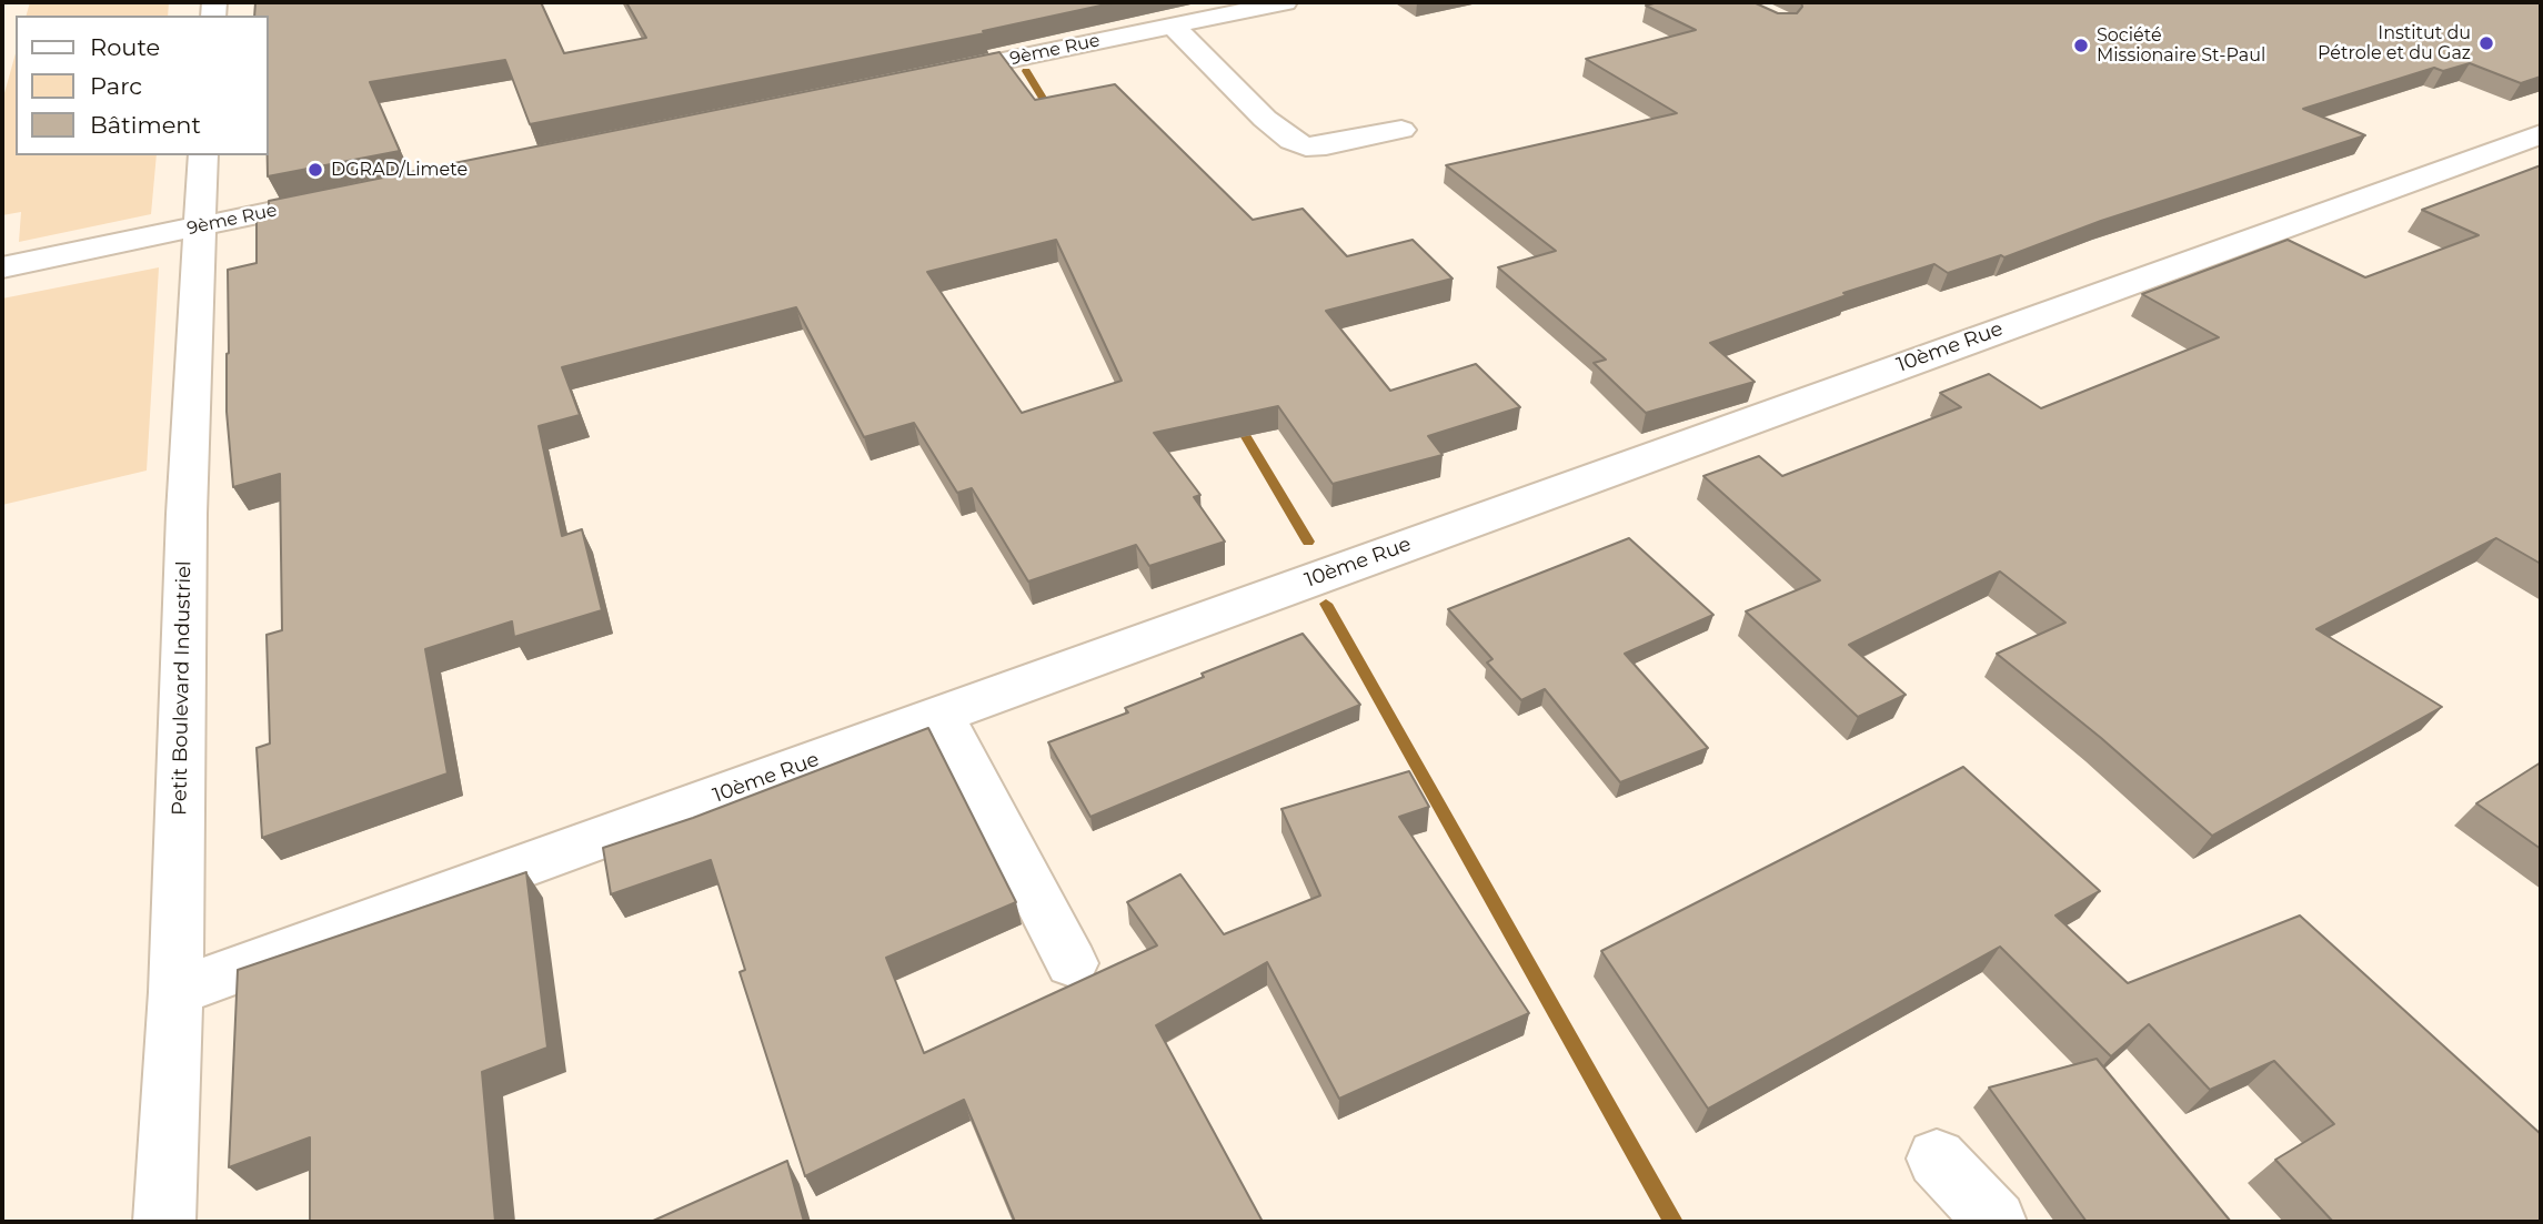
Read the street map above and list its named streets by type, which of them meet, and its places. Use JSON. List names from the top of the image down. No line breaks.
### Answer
{"streets":{"street":["9ème Rue","10ème Rue","Petit Boulevard Industriel"]},"crossings":[["9ème Rue","Petit Boulevard Industriel"],["10ème Rue","Petit Boulevard Industriel"]],"places":["Institut du Pétrole et du Gaz","Société Missionaire St-Paul","DGRAD/Limete"],"legend":["Route","Parc","Bâtiment"]}
